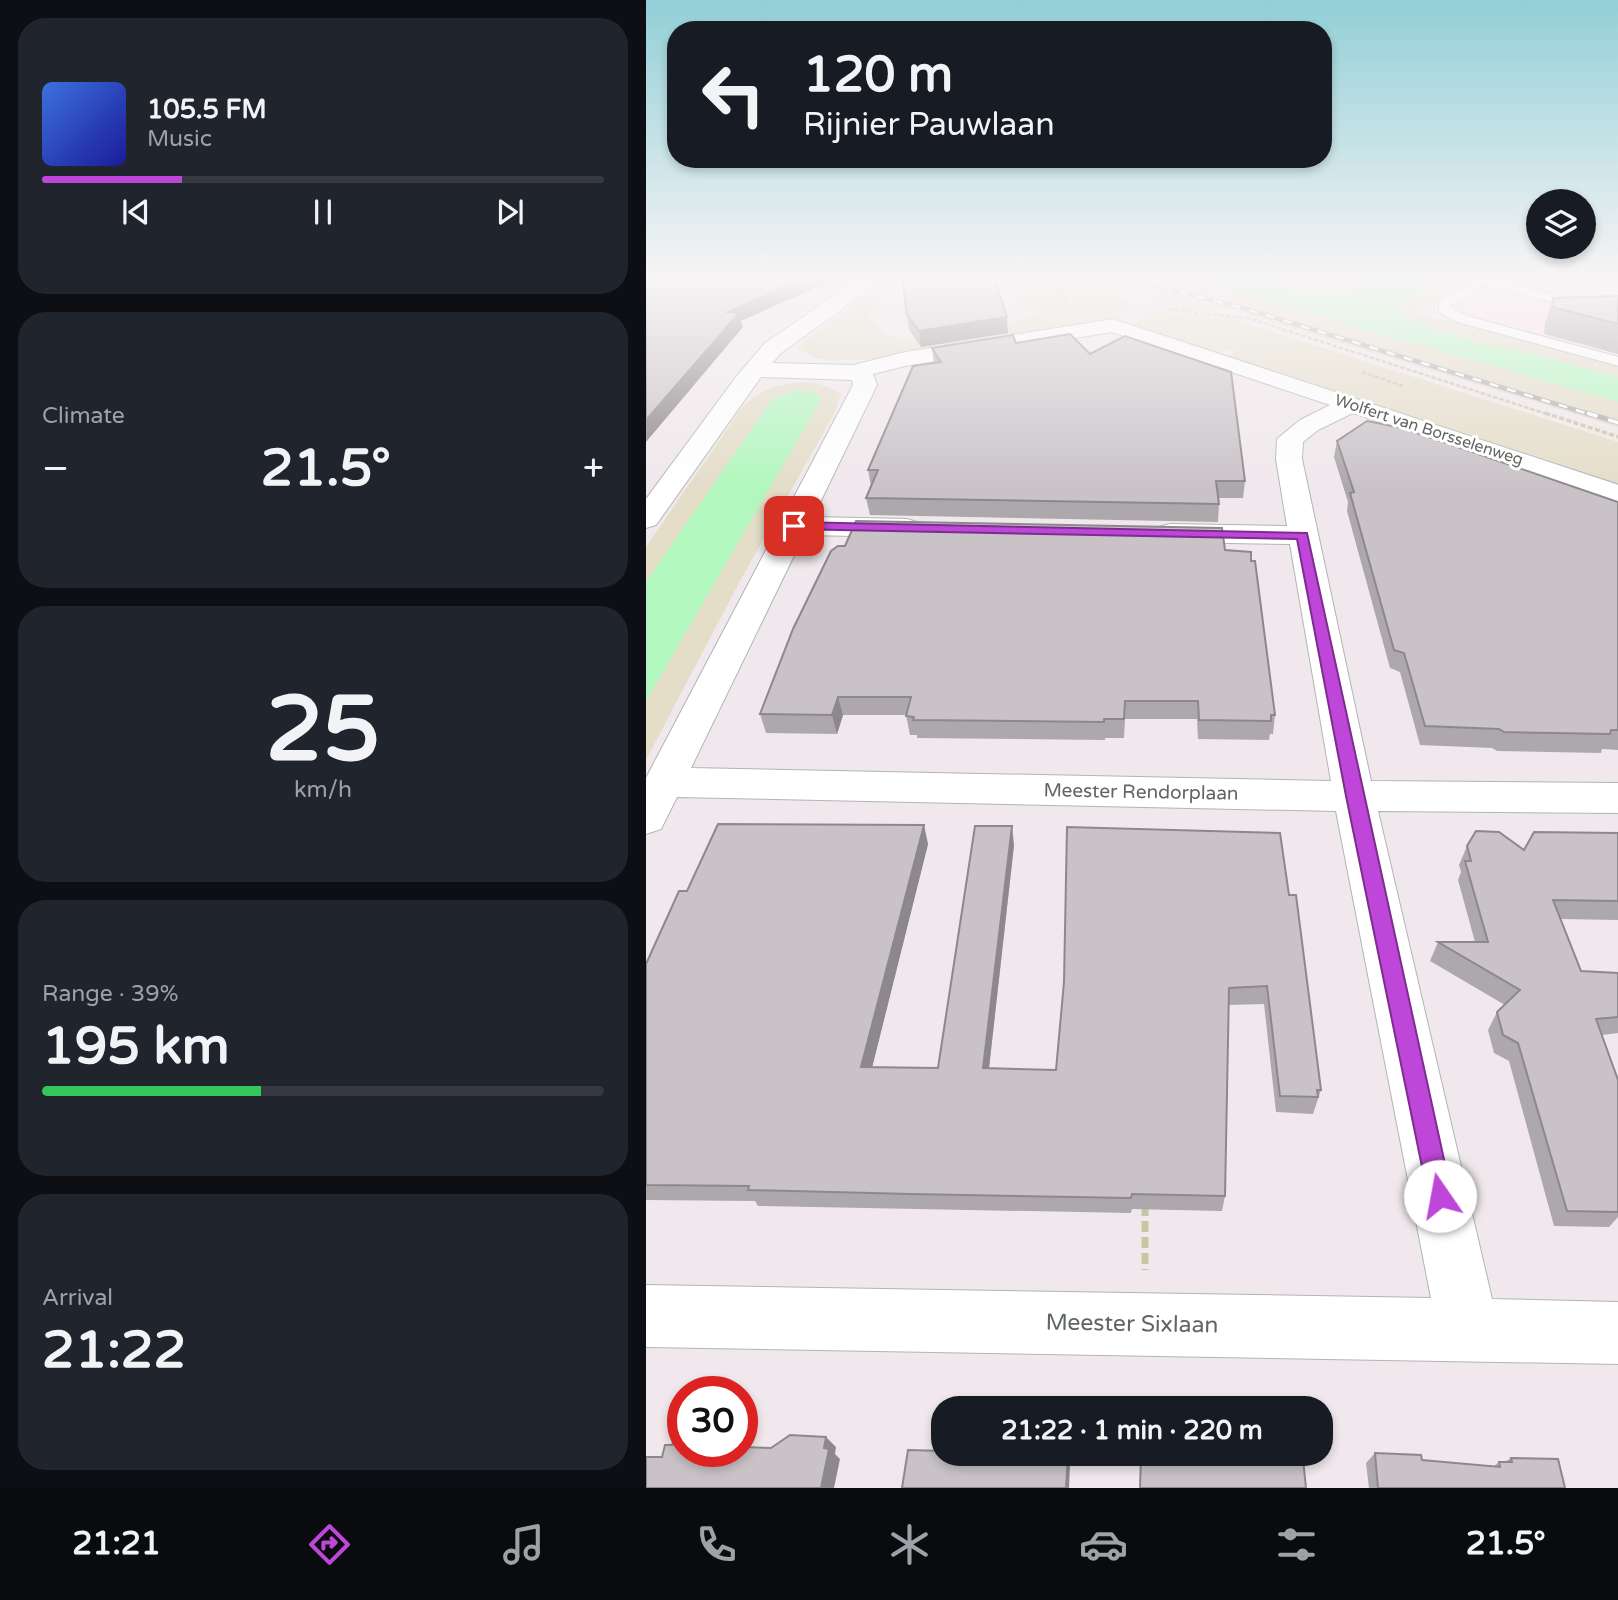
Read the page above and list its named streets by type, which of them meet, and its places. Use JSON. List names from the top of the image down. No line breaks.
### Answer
{"streets":{"street":["Wolfert van Borsselenweg","Meester Rendorplaan","Meester Sixlaan"]},"page":{"turn":["120 m","Rijnier Pauwlaan"],"song":["105.5 FM","Music"],"tile":["Climate",["25","km/h"],["Range · 39%","195 km"],["Arrival","21:22"]],"heat":["−","21.5°","+"],"limit":"30","trip":"21:22 · 1 min · 220 m","tabs":["21:21","21.5°"]}}
